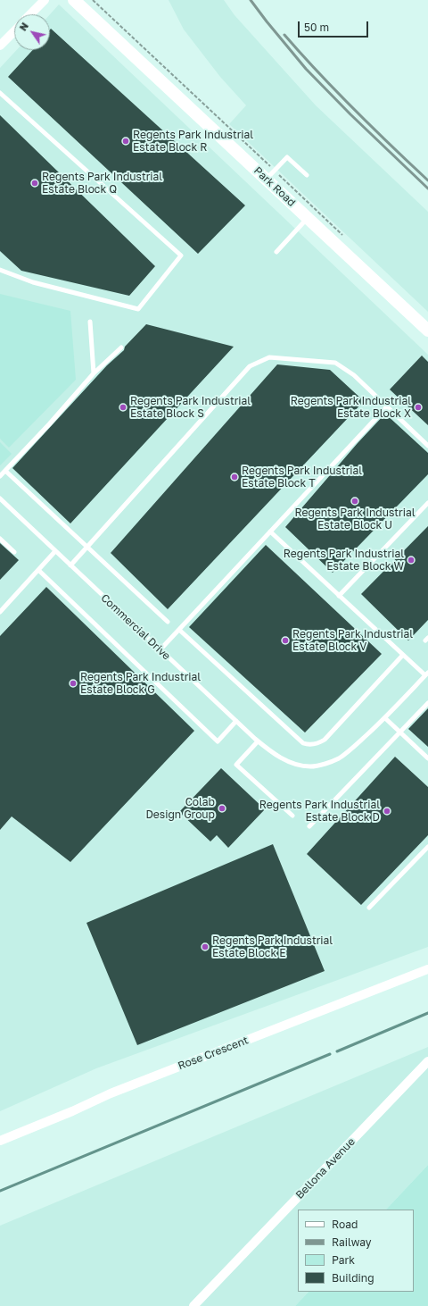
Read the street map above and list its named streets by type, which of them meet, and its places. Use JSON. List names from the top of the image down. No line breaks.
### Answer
{"streets":{"main road":["Park Road"],"street":["Rose Crescent","Bellona Avenue"],"lane":["Commercial Drive"]},"places":["Regents Park Industrial Estate Block R","Regents Park Industrial Estate Block Q","Regents Park Industrial Estate Block S","Regents Park Industrial Estate Block X","Regents Park Industrial Estate Block T","Regents Park Industrial Estate Block U","Regents Park Industrial Estate Block W","Regents Park Industrial Estate Block V","Regents Park Industrial Estate Block G","Colab Design Group","Regents Park Industrial Estate Block D","Regents Park Industrial Estate Block E"],"legend":["Road","Railway","Park","Building"],"scale_bar":"50 m","north":"top left"}
